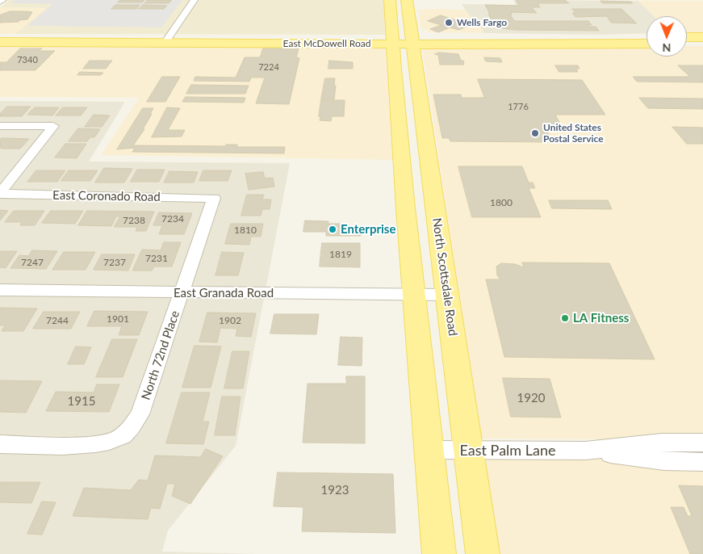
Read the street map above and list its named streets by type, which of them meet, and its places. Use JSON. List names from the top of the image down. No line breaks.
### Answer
{"streets":{"main road":["East McDowell Road","North Scottsdale Road"],"street":["East Coronado Road","East Granada Road","North 72nd Place","East Palm Lane"]},"crossings":[["East McDowell Road","North Scottsdale Road"],["East Coronado Road","North 72nd Place"],["North Scottsdale Road","East Granada Road"],["North Scottsdale Road","East Palm Lane"],["East Granada Road","North 72nd Place"]],"places":["Wells Fargo","United States Postal Service","Enterprise","LA Fitness"],"house_numbers":["7340","7224","1776","1800","7234","7238","1810","1819","7231","7247","7237","1901","7244","1902","1920","1915","1923"],"north":"bottom"}
